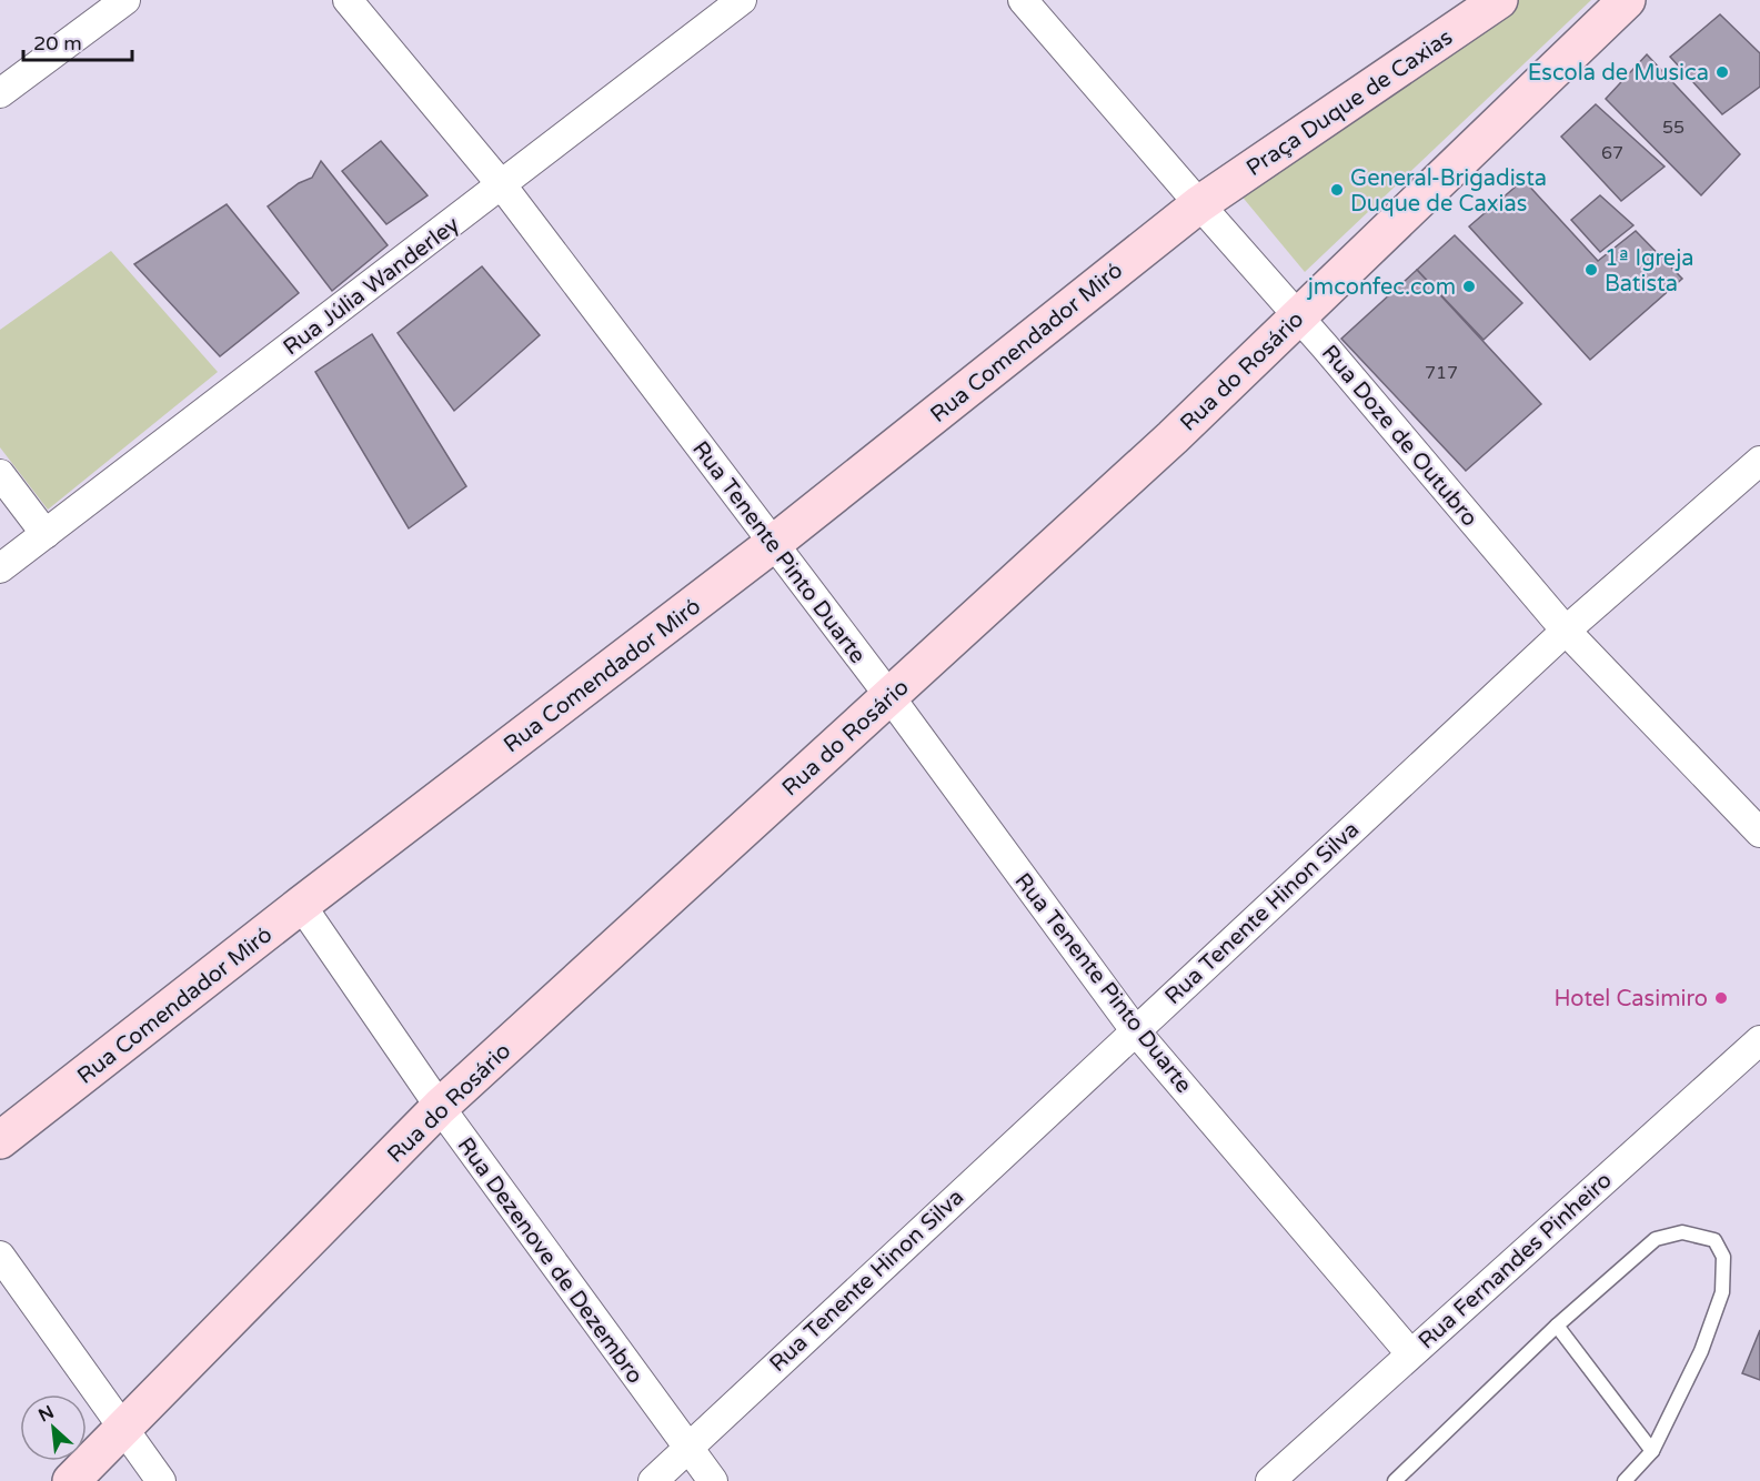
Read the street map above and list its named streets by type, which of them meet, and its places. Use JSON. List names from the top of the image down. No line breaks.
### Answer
{"streets":{"main road":["Praça Duque de Caxias","Rua Comendador Miró","Rua do Rosário"],"street":["Rua Júlia Wanderley","Rua Doze de Outubro","Rua Tenente Pinto Duarte","Rua Tenente Hinon Silva","Rua Dezenove de Dezembro","Rua Fernandes Pinheiro"]},"crossings":[["Praça Duque de Caxias","Rua Comendador Miró"],["Praça Duque de Caxias","Rua Doze de Outubro"],["Rua Júlia Wanderley","Rua Tenente Pinto Duarte"],["Rua Comendador Miró","Rua Doze de Outubro"],["Rua Comendador Miró","Rua Tenente Pinto Duarte"],["Rua Comendador Miró","Rua Dezenove de Dezembro"],["Rua do Rosário","Rua Doze de Outubro"],["Rua do Rosário","Rua Tenente Pinto Duarte"],["Rua do Rosário","Rua Dezenove de Dezembro"],["Rua Doze de Outubro","Rua Tenente Hinon Silva"],["Rua Tenente Pinto Duarte","Rua Tenente Hinon Silva"],["Rua Tenente Pinto Duarte","Rua Fernandes Pinheiro"],["Rua Tenente Hinon Silva","Rua Dezenove de Dezembro"]],"places":["Escola de Musica","General-Brigadista Duque de Caxias","1ª Igreja Batista","jmconfec.com","Hotel Casimiro"],"house_numbers":["55","67","717"],"scale_bar":"20 m","north":"top left"}
